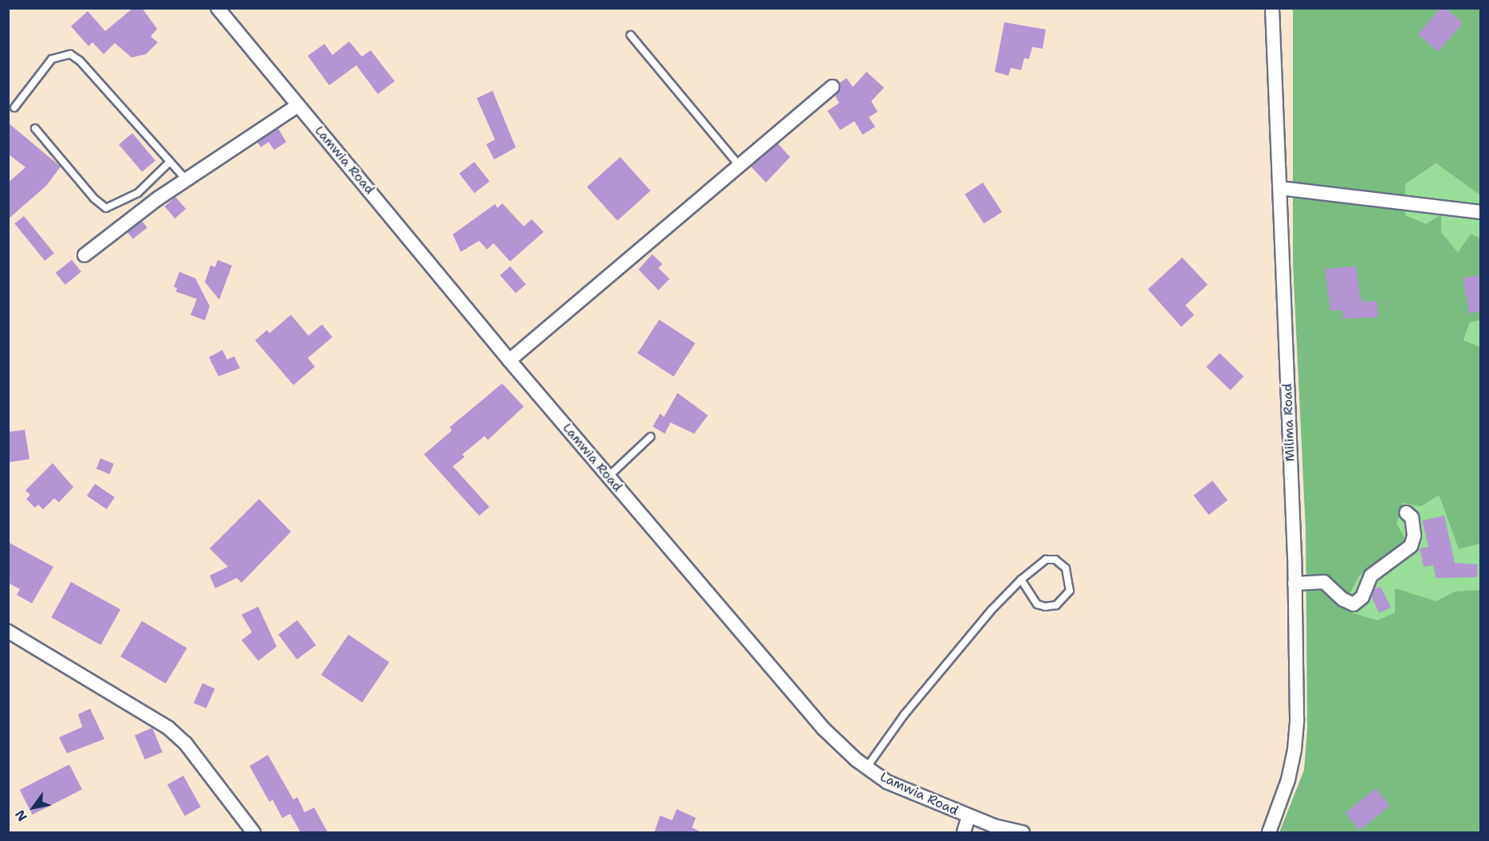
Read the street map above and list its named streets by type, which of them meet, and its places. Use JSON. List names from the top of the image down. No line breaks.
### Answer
{"streets":{"street":["Lamwia Road","Milima Road"]},"north":"bottom left"}
